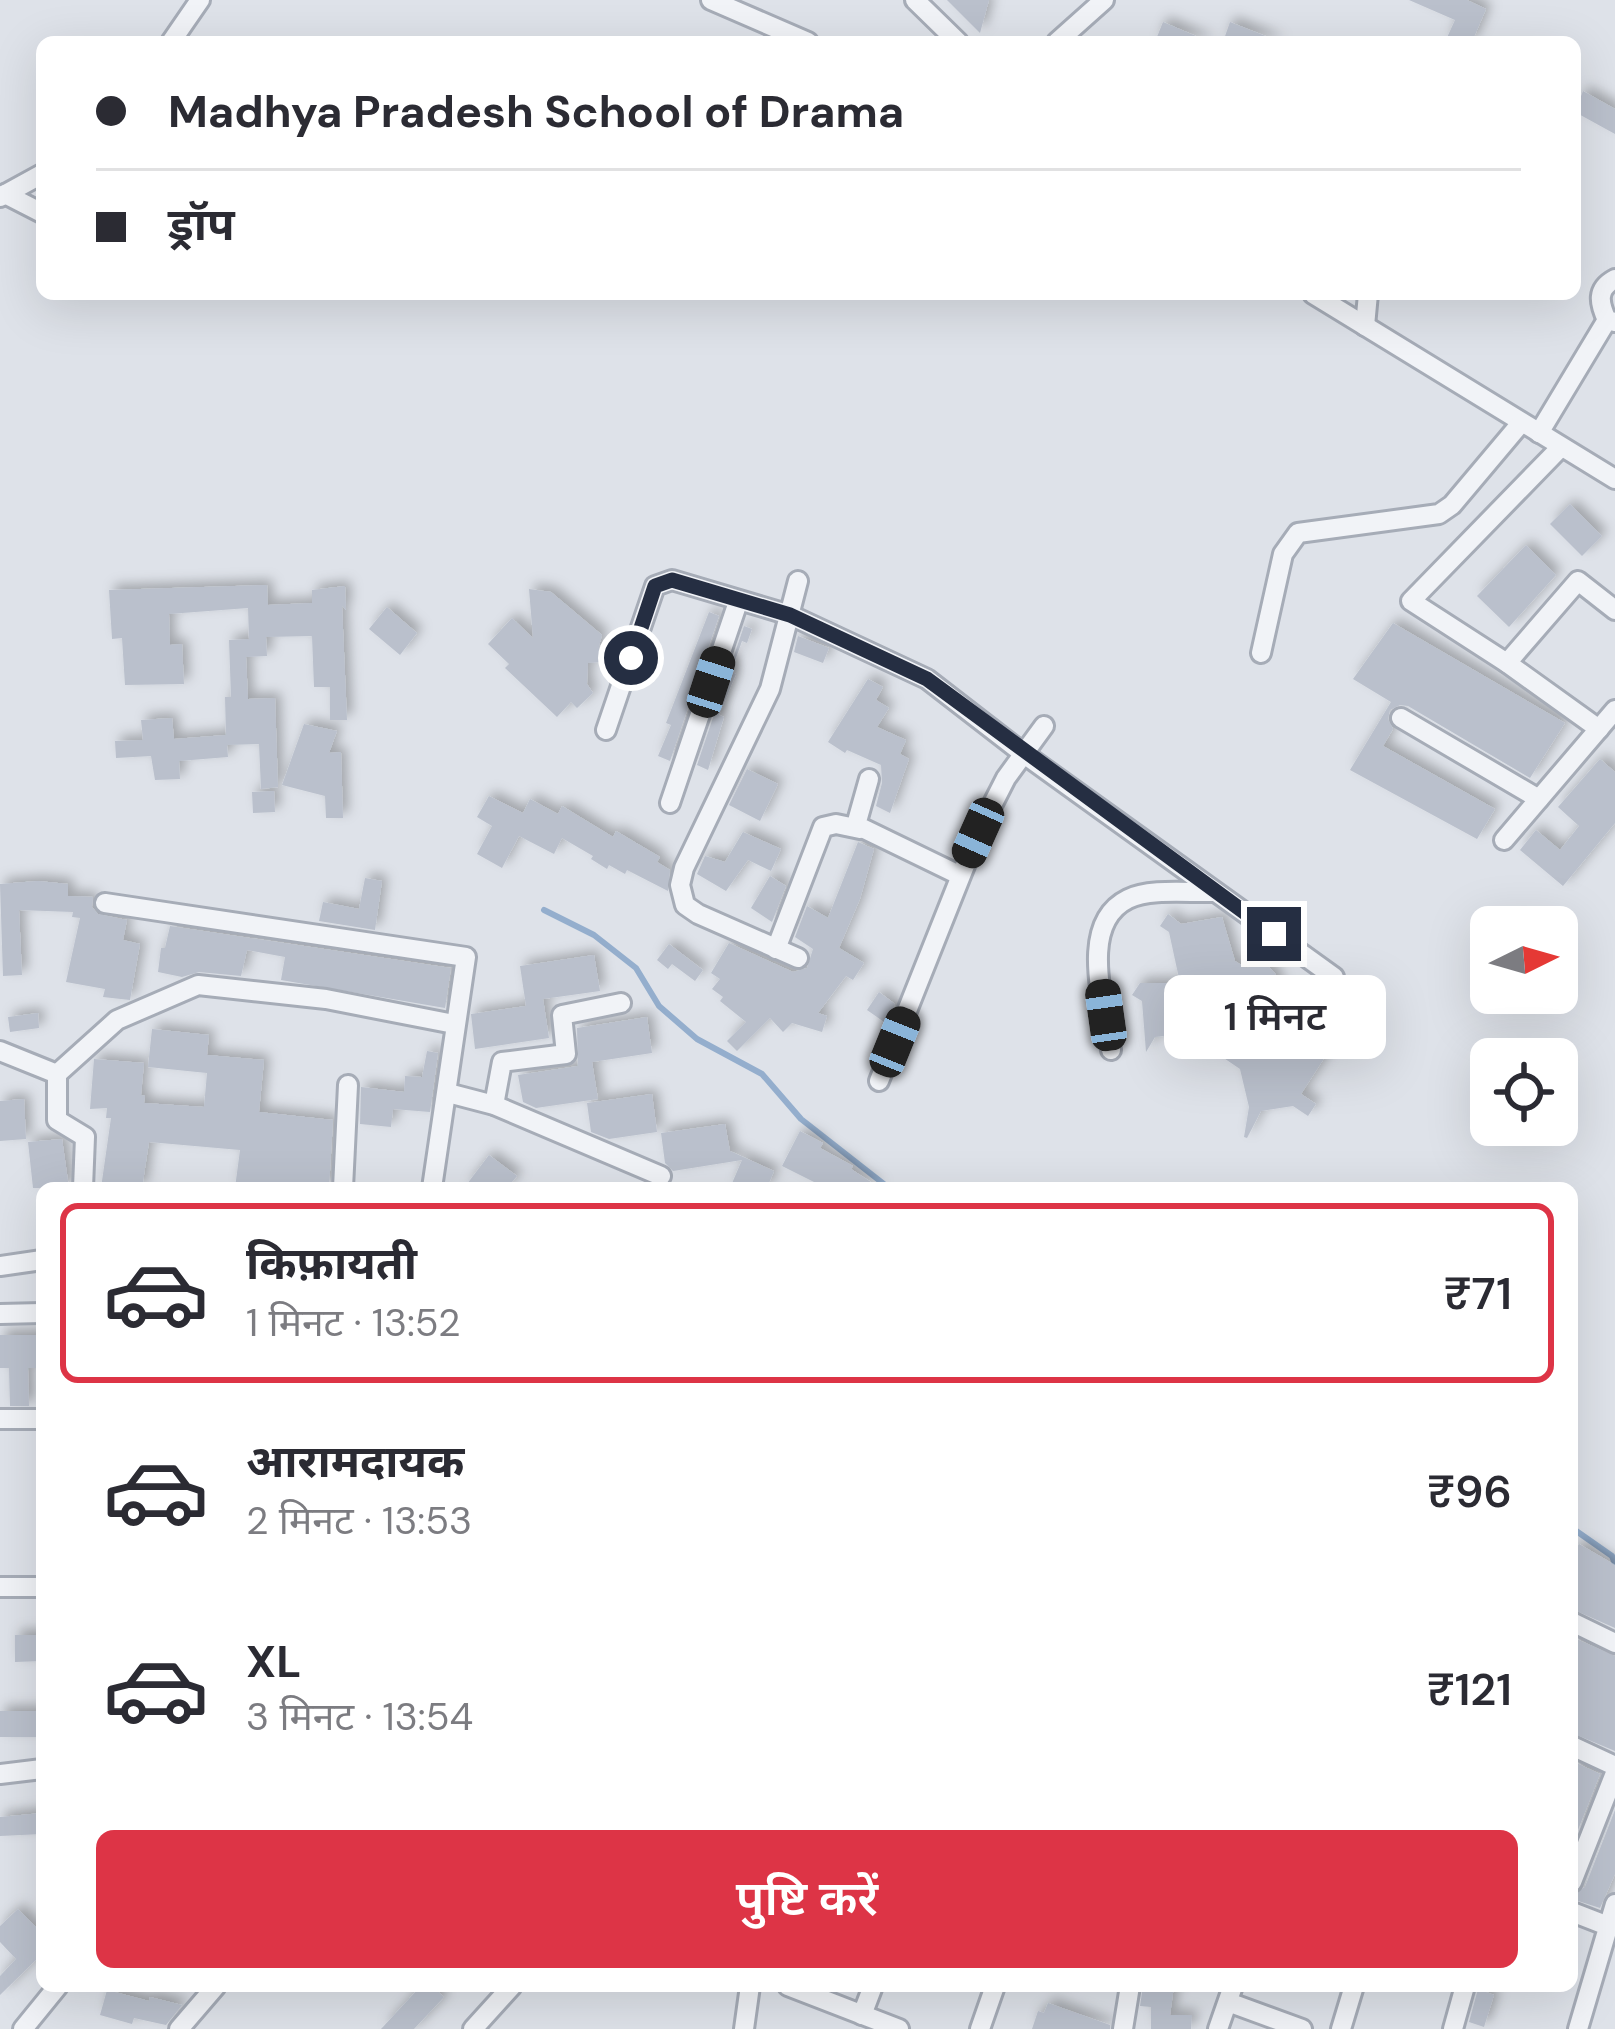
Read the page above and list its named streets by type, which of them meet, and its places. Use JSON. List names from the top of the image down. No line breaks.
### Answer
{"north":"right","page":{"banner":["Madhya Pradesh School of Drama","ड्रॉप"],"bubble":"1 मिनट","list":[{"name":"किफ़ायती","note":"1 मिनट · 13:52","value":"₹71"},{"name":"आरामदायक","note":"2 मिनट · 13:53","value":"₹96"},{"name":"XL","note":"3 मिनट · 13:54","value":"₹121"}],"buttons":"पुष्टि करें"}}
